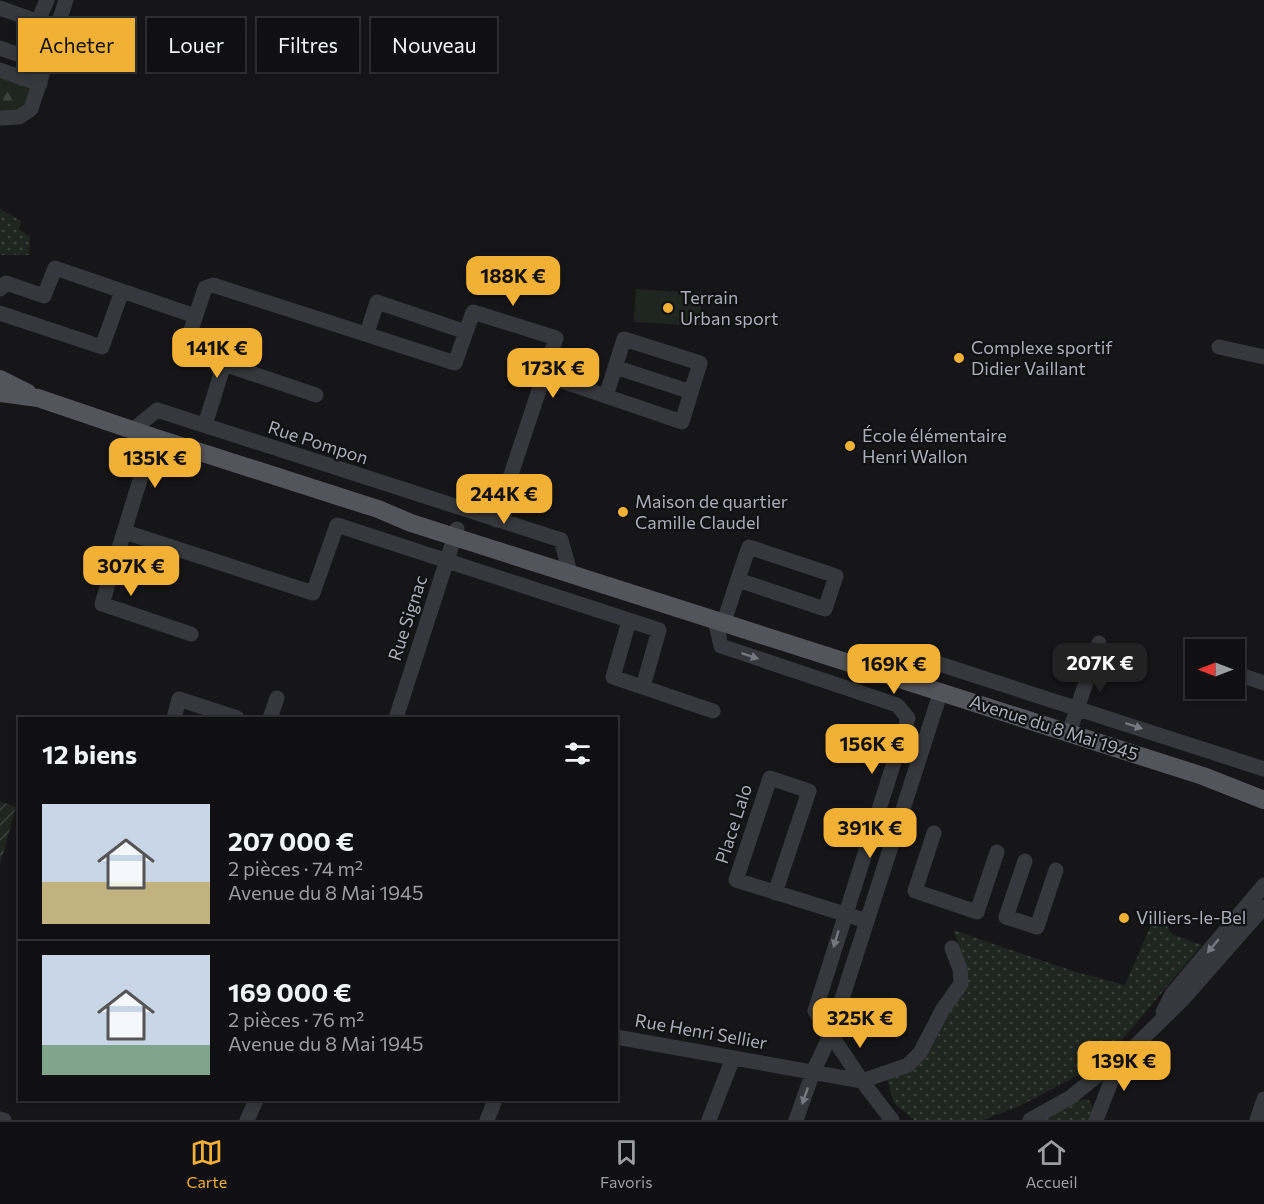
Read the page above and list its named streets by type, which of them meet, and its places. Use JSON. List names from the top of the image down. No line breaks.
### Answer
{"streets":{"main road":["Avenue du 8 Mai 1945"],"street":["Rue Pompon","Rue Signac","Place Lalo","Rue Henri Sellier"]},"crossings":[["Rue Pompon","Avenue du 8 Mai 1945"],["Rue Signac","Avenue du 8 Mai 1945"]],"places":["Terrain Urban sport","Complexe sportif Didier Vaillant","École élémentaire Henri Wallon","Maison de quartier Camille Claudel","Villiers-le-Bel"],"north":"left","page":{"chip":["Acheter","Louer","Filtres","Nouveau"],"price":["188K €","141K €","173K €","135K €","244K €","307K €","207K €","169K €","156K €","391K €","325K €","139K €"],"heading":"12 biens","list":[{"name":"207 000 €","note":"2 pièces · 74 m² · Avenue du 8 Mai 1945"},{"name":"169 000 €","note":"2 pièces · 76 m² · Avenue du 8 Mai 1945"}],"tabs":["Carte","Favoris","Accueil"]}}
